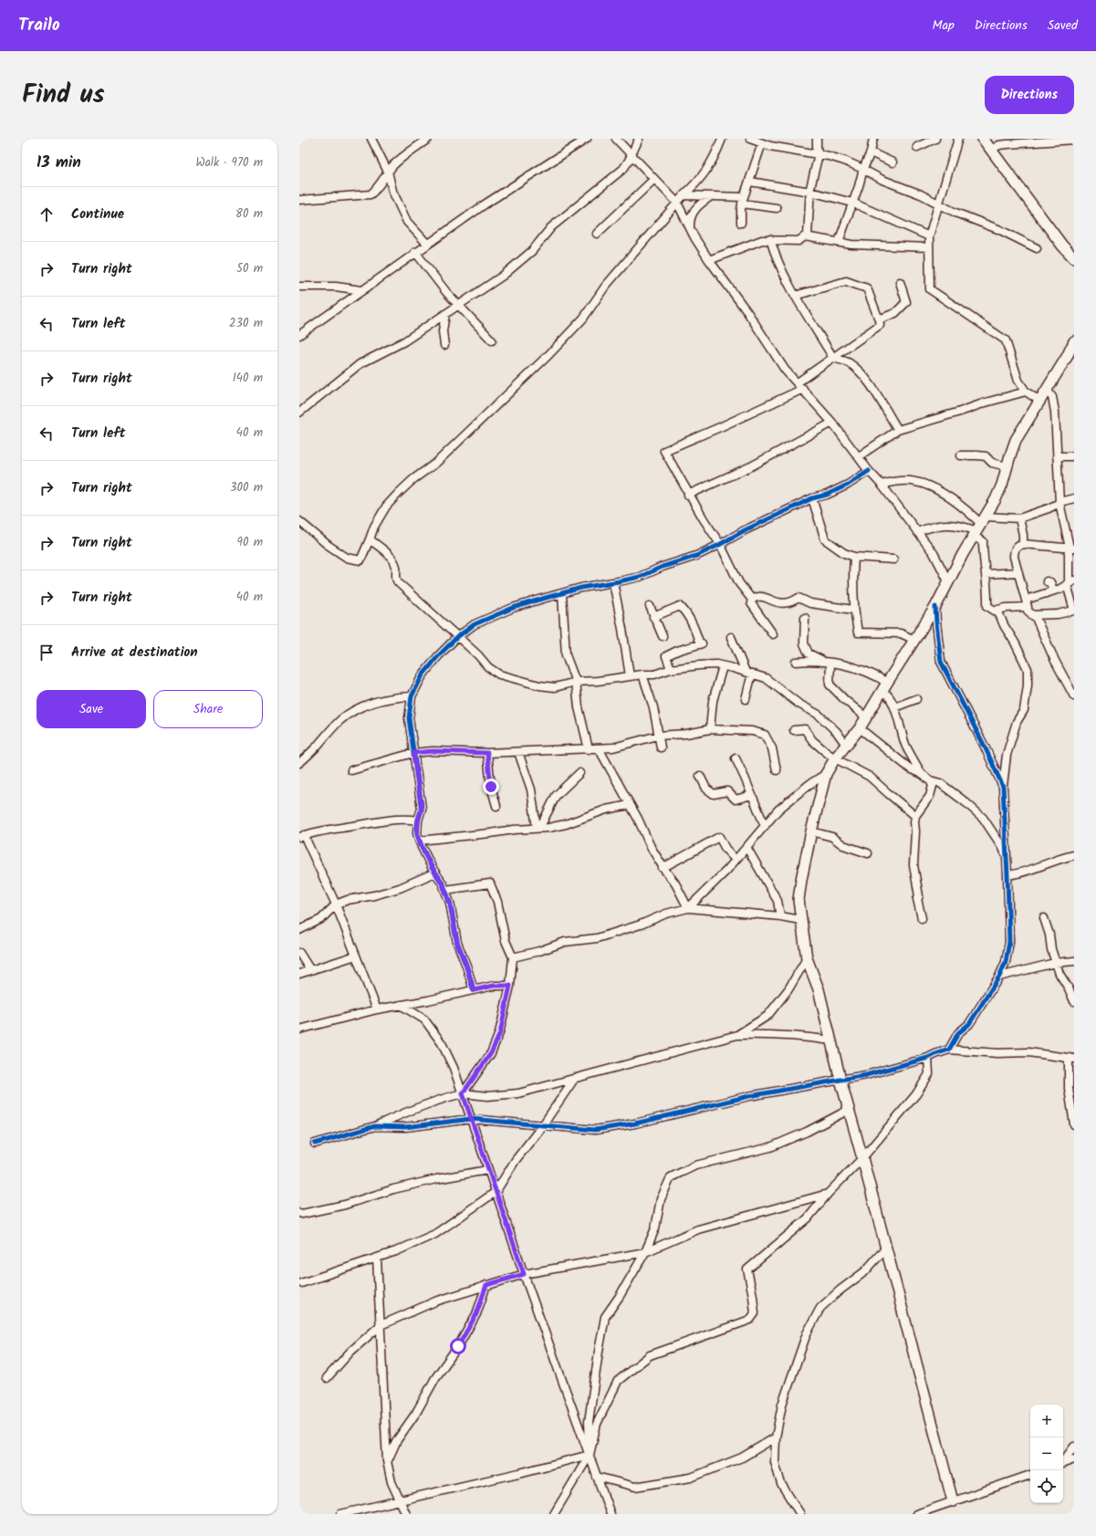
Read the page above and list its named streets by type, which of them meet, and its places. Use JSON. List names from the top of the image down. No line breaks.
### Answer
{"page":{"header":"Trailo","nav":["Map","Directions","Saved"],"title":"Find us","buttons":["Directions",["Save","Share"]],"heading":["13 min","Walk · 970 m"],"list":[["Continue","80 m"],["Turn right","50 m"],["Turn left","230 m"],["Turn right","140 m"],["Turn left","40 m"],["Turn right","300 m"],["Turn right","90 m"],["Turn right","40 m"],"Arrive at destination"],"map_buttons":["+","−"]}}
